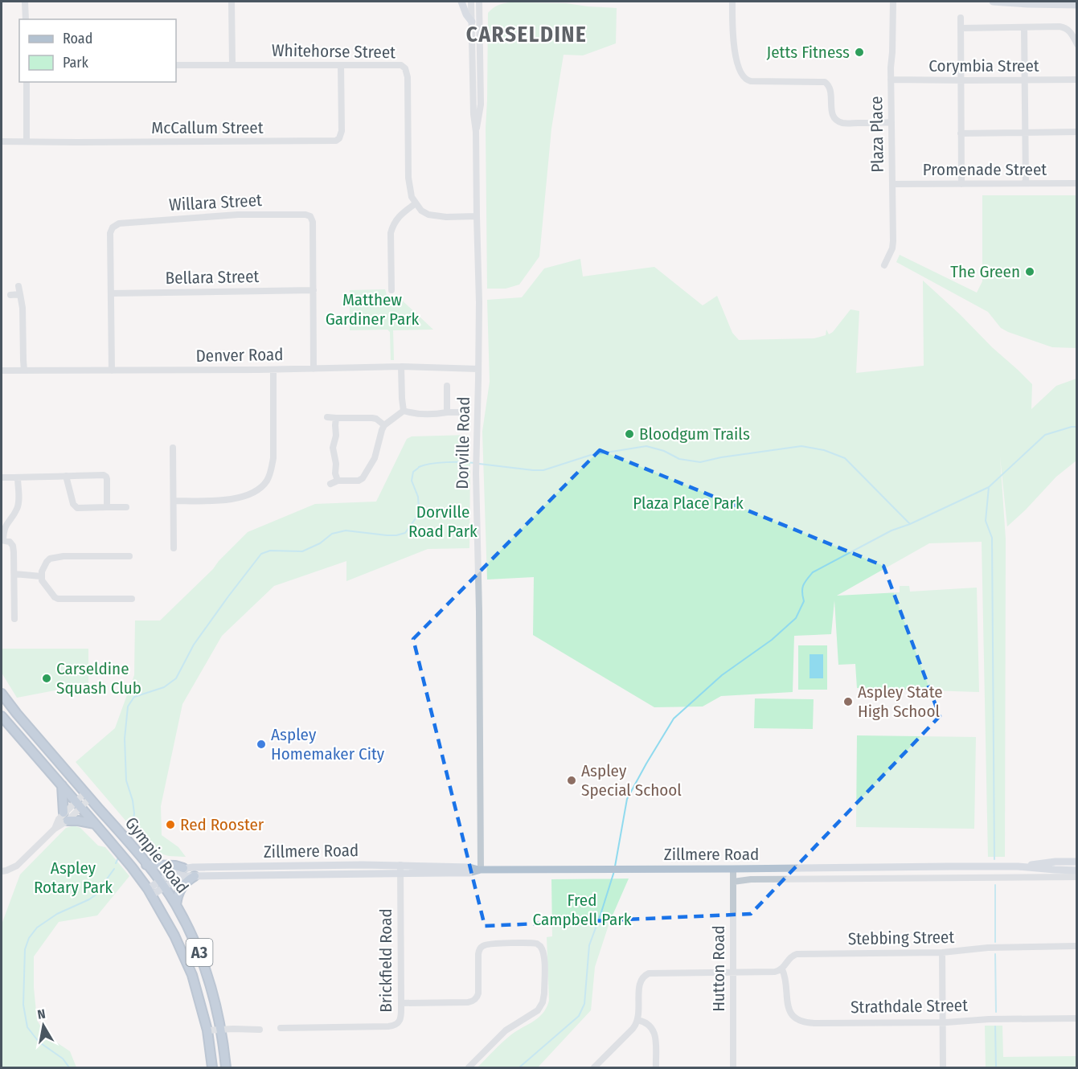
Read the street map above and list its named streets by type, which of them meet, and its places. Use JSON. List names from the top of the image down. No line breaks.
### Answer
{"streets":{"highway":["Gympie Road","A3"],"main road":["Zillmere Road"],"street":["Whitehorse Street","Corymbia Street","McCallum Street","Plaza Place","Promenade Street","Willara Street","Bellara Street","Denver Road","Dorville Road","Stebbing Street","Brickfield Road","Hutton Road","Strathdale Street"]},"crossings":[["Whitehorse Street","McCallum Street"],["Corymbia Street","Plaza Place"],["Plaza Place","Promenade Street"],["Willara Street","Bellara Street"],["Willara Street","Denver Road"],["Denver Road","Dorville Road"],["Dorville Road","Zillmere Road"],["Zillmere Road","Gympie Road"],["Zillmere Road","Brickfield Road"],["Zillmere Road","Hutton Road"],["Stebbing Street","Strathdale Street"]],"districts":["CARSELDINE"],"parks":["Matthew Gardiner Park","Plaza Place Park","Dorville Road Park","Aspley Rotary Park","Fred Campbell Park"],"places":["Jetts Fitness","The Green","Bloodgum Trails","Carseldine Squash Club","Aspley State High School","Aspley Homemaker City","Aspley Special School","Red Rooster"],"legend":["Road","Park"],"north":"top"}
